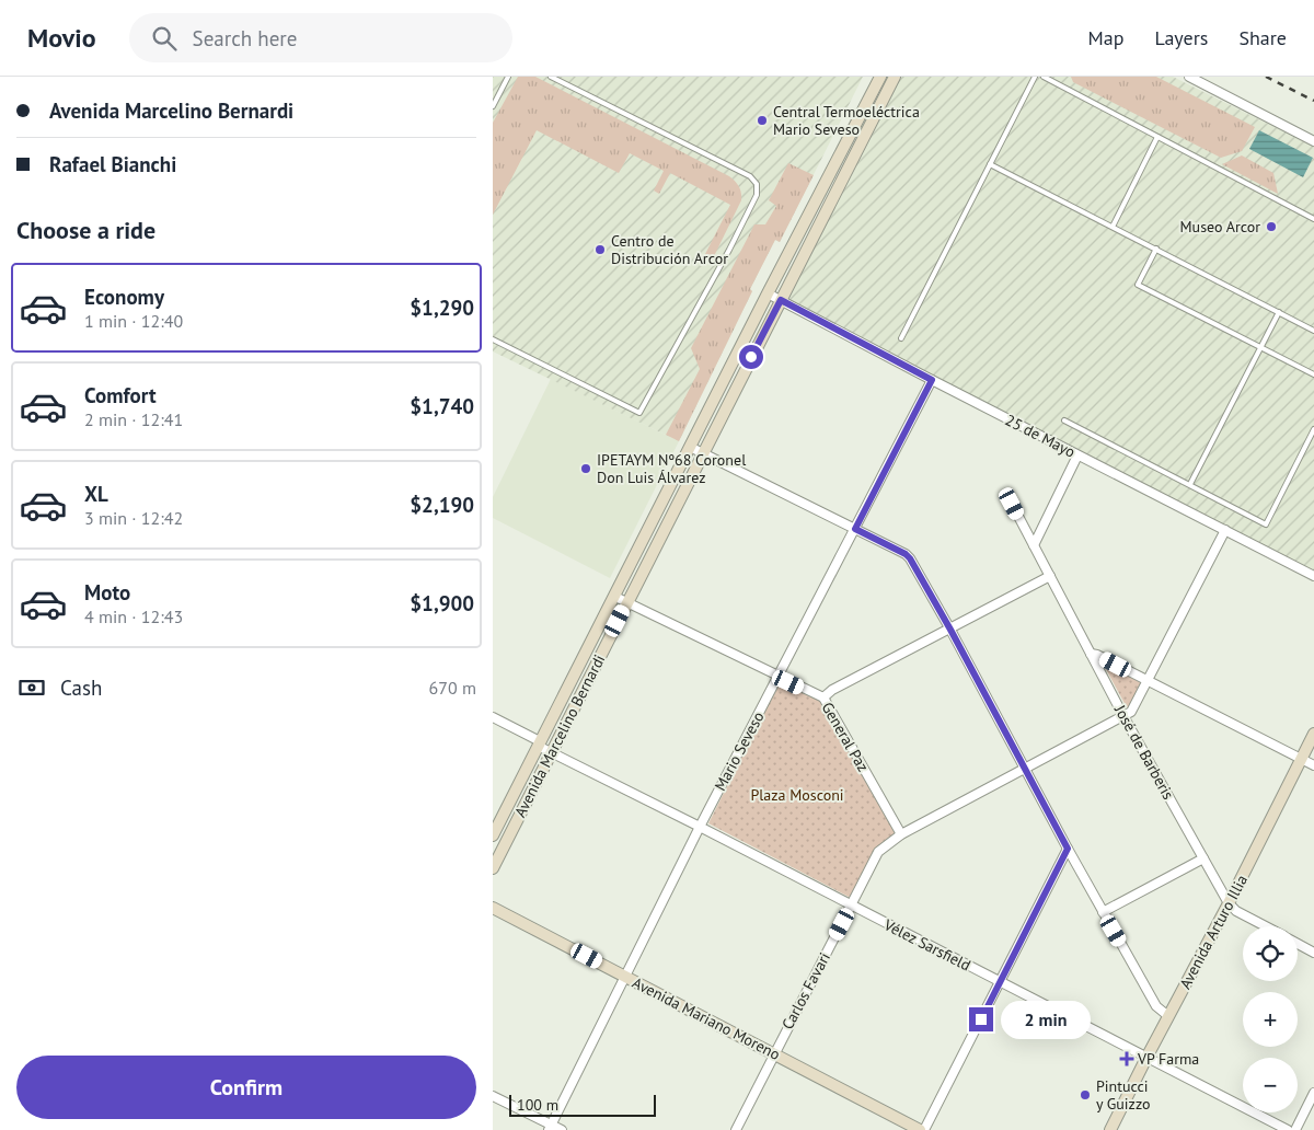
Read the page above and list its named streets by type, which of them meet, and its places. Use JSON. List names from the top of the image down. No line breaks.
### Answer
{"streets":{"main road":["Avenida Marcelino Bernardi","Avenida Arturo Illia","Avenida Mariano Moreno"],"street":["25 de Mayo","General Paz","Mario Seveso","José de Barberis","Vélez Sarsfield","Carlos Favari"]},"crossings":[["25 de Mayo","Avenida Marcelino Bernardi"],["25 de Mayo","Mario Seveso"],["Avenida Marcelino Bernardi","General Paz"],["Avenida Marcelino Bernardi","Vélez Sarsfield"],["General Paz","Mario Seveso"],["General Paz","Carlos Favari"],["Mario Seveso","Vélez Sarsfield"],["Mario Seveso","Avenida Mariano Moreno"],["José de Barberis","Avenida Arturo Illia"],["Avenida Arturo Illia","Vélez Sarsfield"],["Vélez Sarsfield","Carlos Favari"],["Carlos Favari","Avenida Mariano Moreno"]],"parks":["Plaza Mosconi"],"places":{"other":["Central Termoeléctrica Mario Seveso","Museo Arcor","Centro de Distribución Arcor","IPETAYM Nº68 Coronel Don Luis Álvarez","Pintucci y Guizzo"],"health":["VP Farma"]},"scale_bar":"100 m","page":{"header":"Movio","search":"Search here","nav":["Map","Layers","Share"],"banner":["Avenida Marcelino Bernardi","Rafael Bianchi"],"heading":"Choose a ride","list":[{"name":"Economy","note":"1 min · 12:40","value":"$1,290"},{"name":"Comfort","note":"2 min · 12:41","value":"$1,740"},{"name":"XL","note":"3 min · 12:42","value":"$2,190"},{"name":"Moto","note":"4 min · 12:43","value":"$1,900"}],"pay":["Cash","670 m"],"map_buttons":["+","−"],"bubble":"2 min","buttons":"Confirm","scale":"100 m"}}
